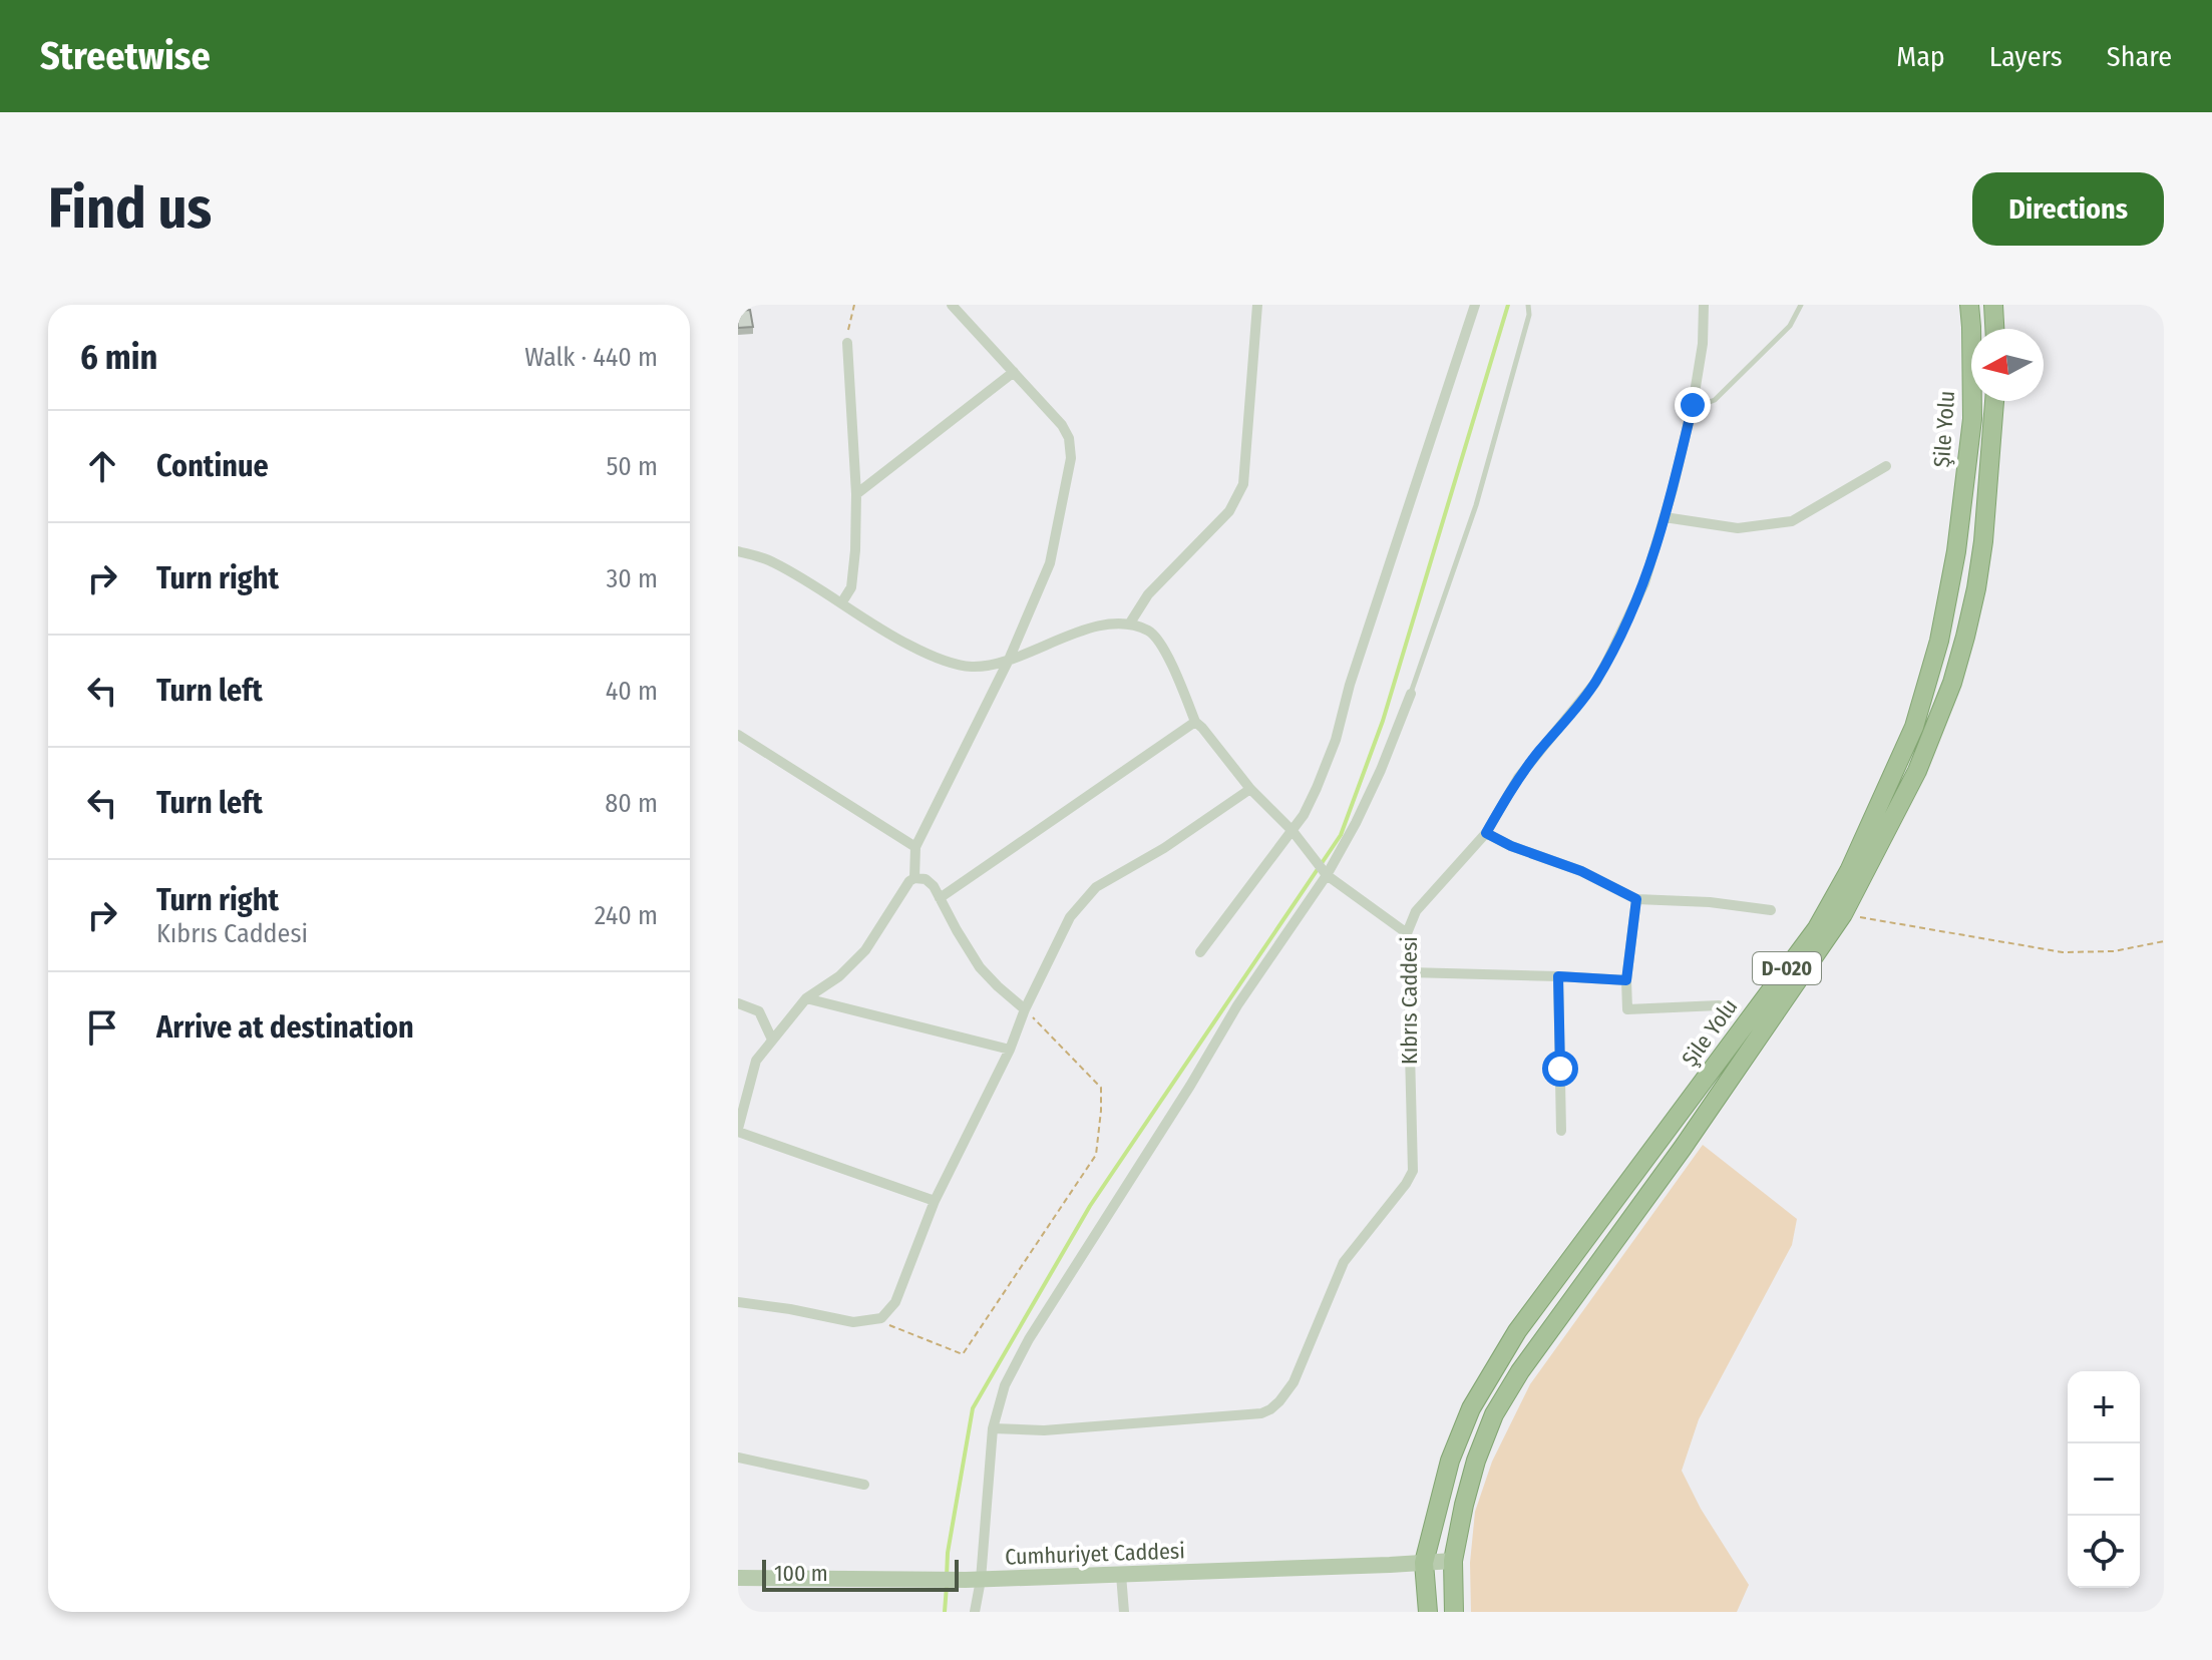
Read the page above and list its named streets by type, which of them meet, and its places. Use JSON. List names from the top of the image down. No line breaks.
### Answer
{"streets":{"highway":["Şile Yolu","D-020"],"main road":["Cumhuriyet Caddesi"],"street":["Kıbrıs Caddesi"]},"crossings":[["Şile Yolu","Cumhuriyet Caddesi"]],"scale_bar":"100 m","north":"left","page":{"header":"Streetwise","nav":["Map","Layers","Share"],"buttons":"Directions","title":"Find us","heading":["6 min","Walk · 440 m"],"list":[["Continue","50 m"],["Turn right","30 m"],["Turn left","40 m"],["Turn left","80 m"],["Turn right","Kıbrıs Caddesi","240 m"],"Arrive at destination"],"map_buttons":["+","−"],"scale":"100 m"}}
